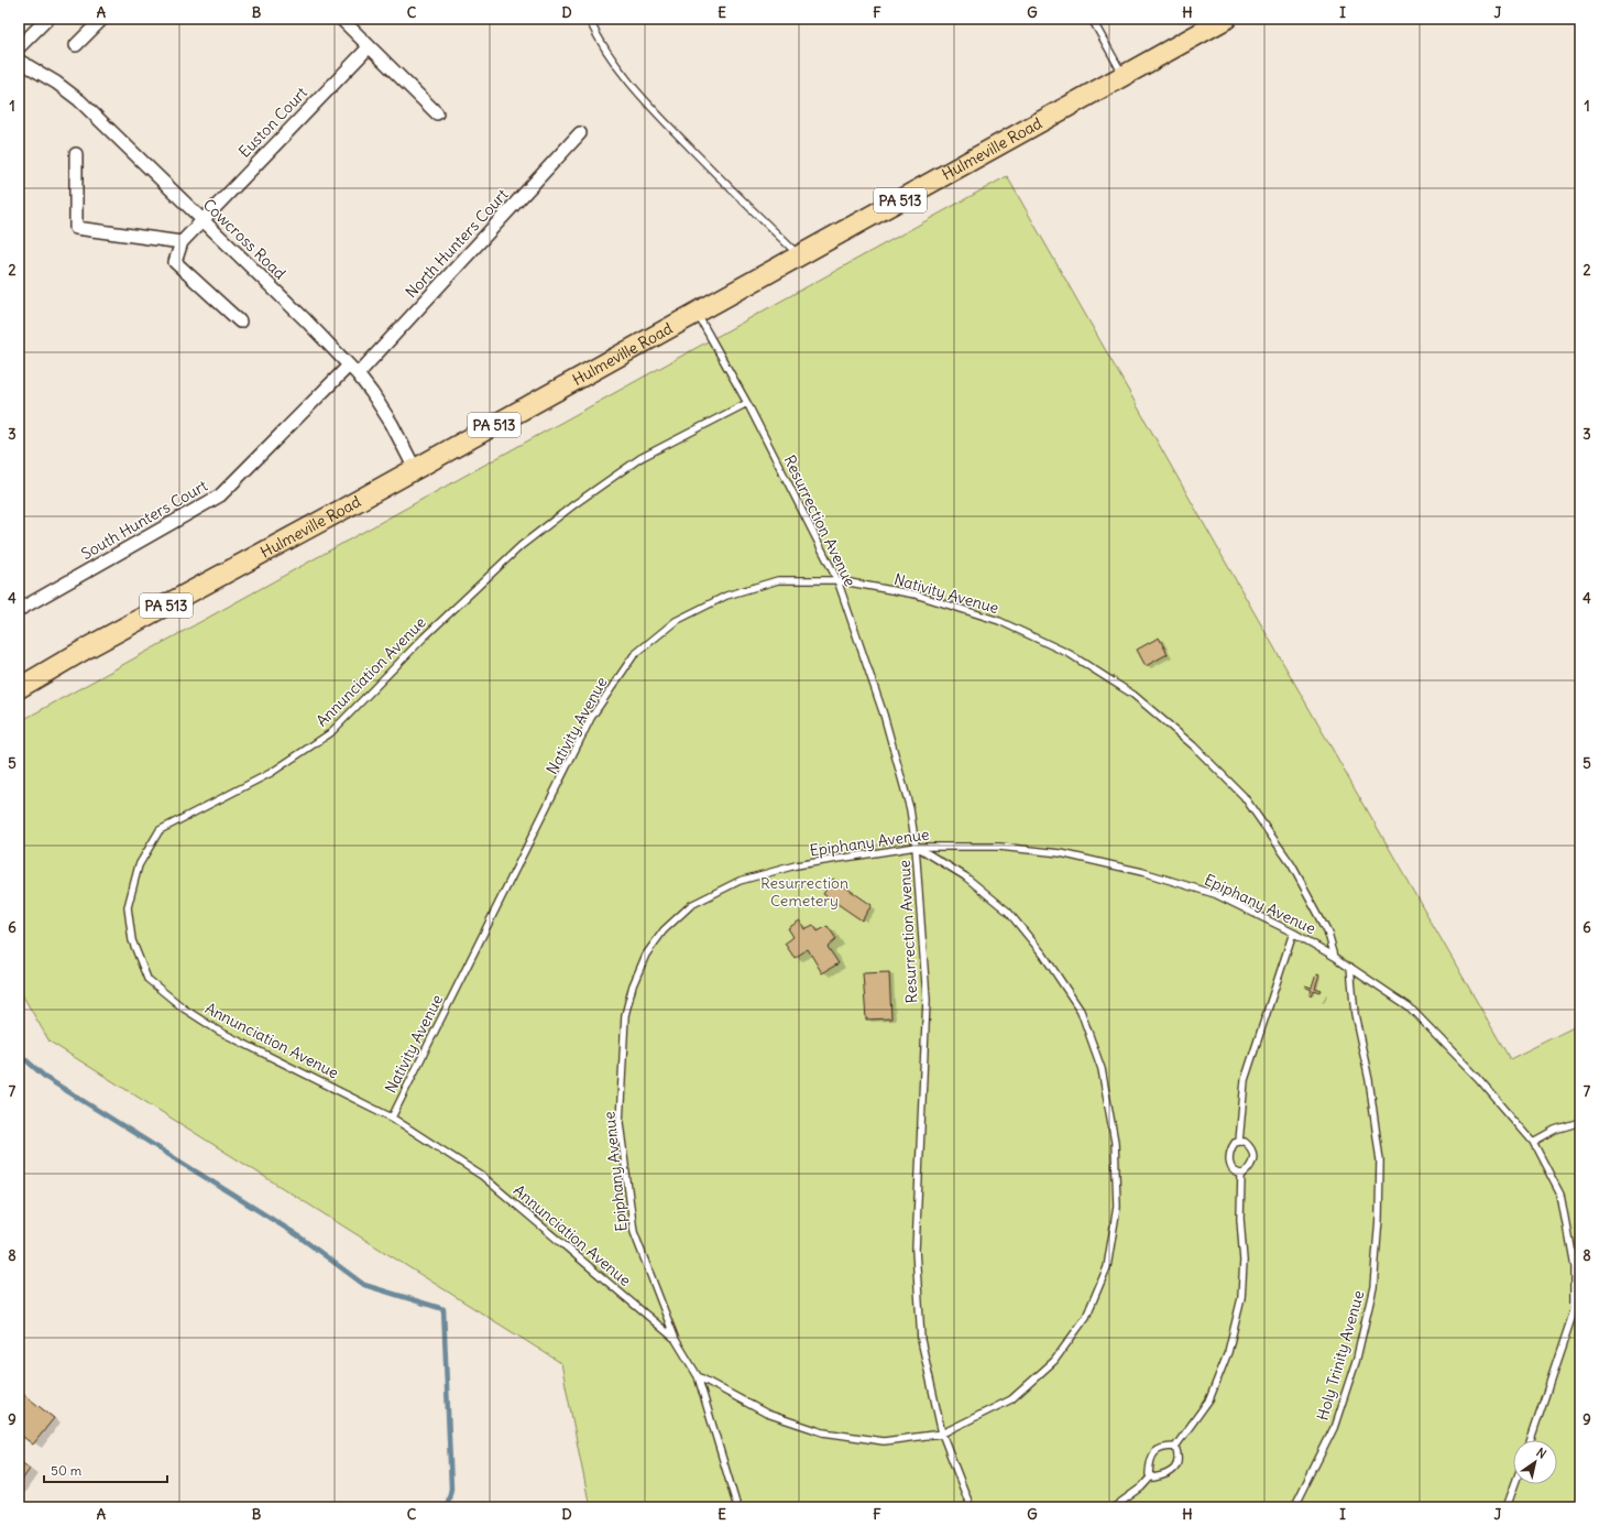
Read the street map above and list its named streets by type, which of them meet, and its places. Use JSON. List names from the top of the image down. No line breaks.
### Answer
{"streets":{"main road":["Hulmeville Road","PA 513"],"street":["Euston Court","Cowcross Road","North Hunters Court","South Hunters Court"],"lane":["Resurrection Avenue","Nativity Avenue","Annunciation Avenue","Epiphany Avenue","Holy Trinity Avenue"]},"crossings":[["Euston Court","Cowcross Road"],["Hulmeville Road","Cowcross Road"],["Hulmeville Road","Resurrection Avenue"],["Cowcross Road","North Hunters Court"],["Cowcross Road","South Hunters Court"],["North Hunters Court","South Hunters Court"],["Resurrection Avenue","Nativity Avenue"],["Resurrection Avenue","Annunciation Avenue"],["Resurrection Avenue","Epiphany Avenue"],["Nativity Avenue","Annunciation Avenue"],["Nativity Avenue","Epiphany Avenue"],["Annunciation Avenue","Epiphany Avenue"],["Epiphany Avenue","Holy Trinity Avenue"]],"parks":["Resurrection Cemetery"],"scale_bar":"50 m","north":"top right","grid":{"columns":["A","B","C","D","E","F","G","H","I","J"],"rows":["1","2","3","4","5","6","7","8","9"]}}
